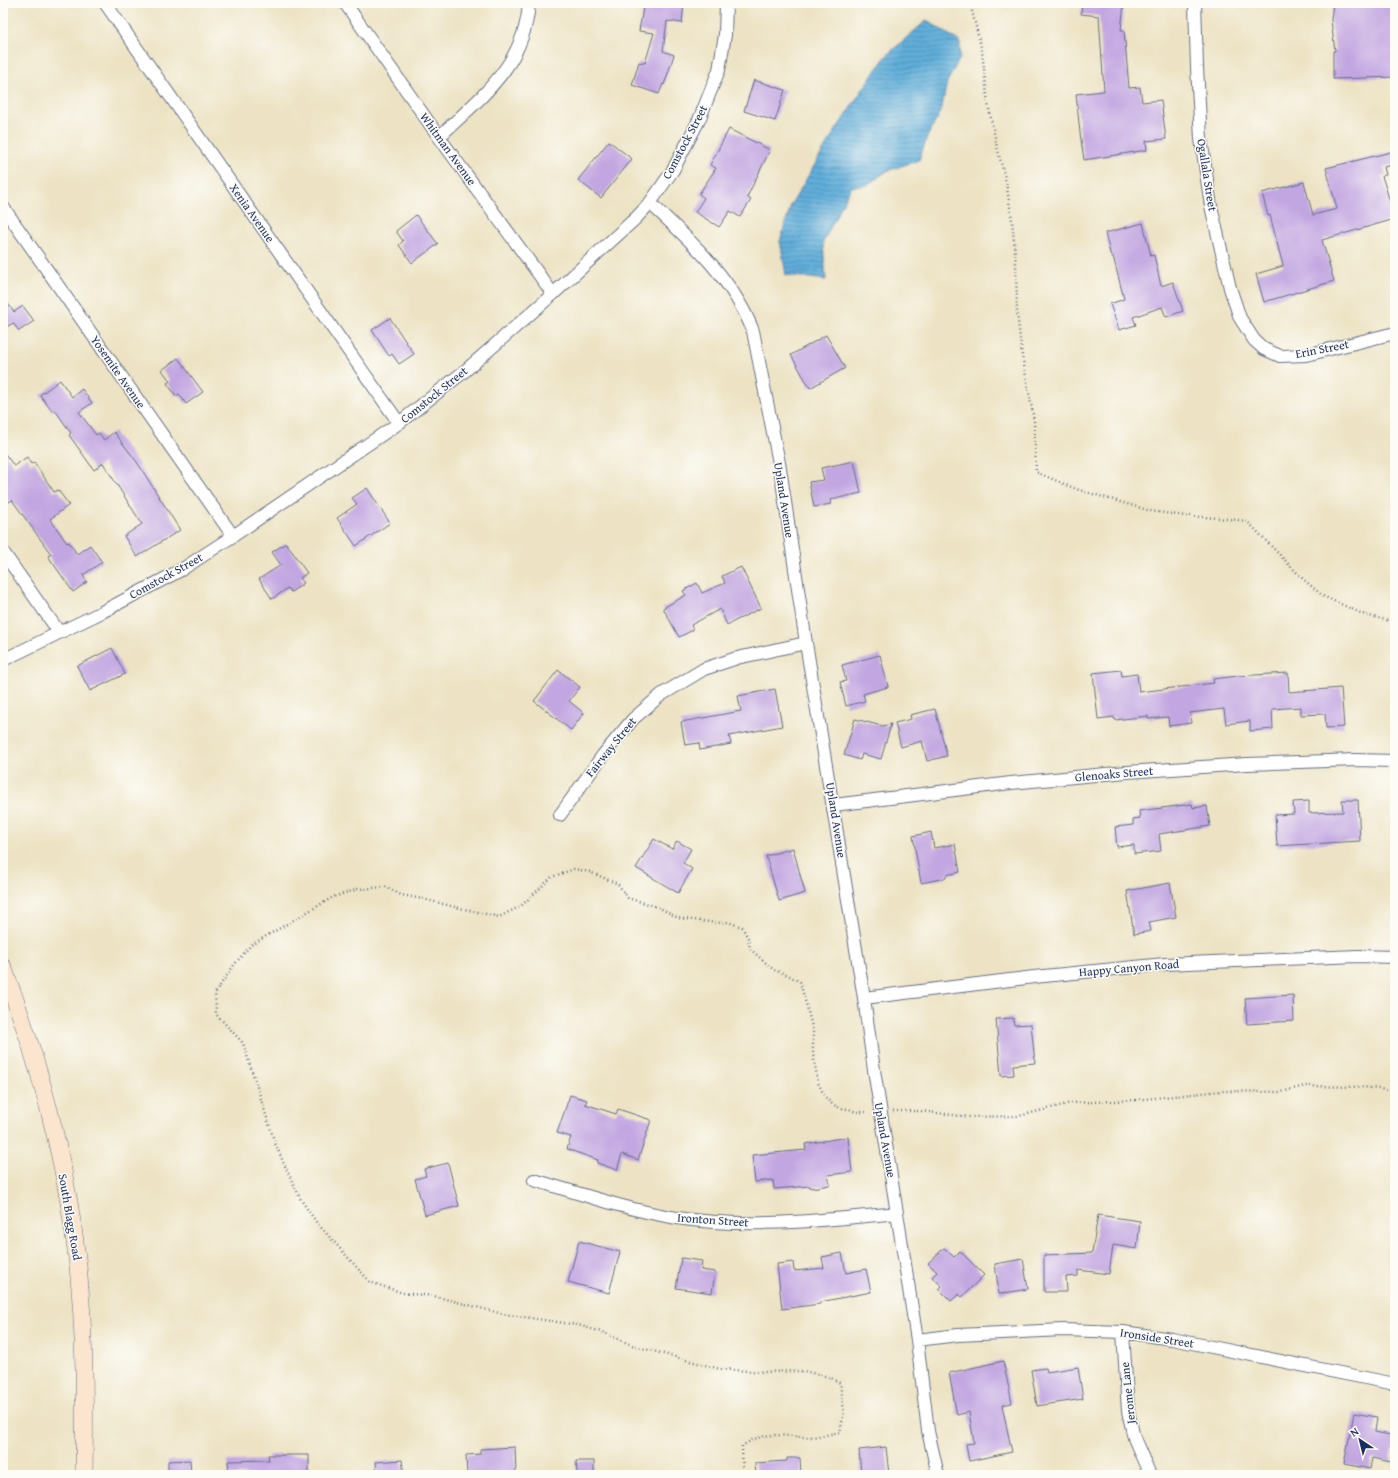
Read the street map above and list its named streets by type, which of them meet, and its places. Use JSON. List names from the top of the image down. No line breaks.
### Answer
{"streets":{"main road":["South Blagg Road"],"street":["Comstock Street","Whitman Avenue","Ogallala Street","Xenia Avenue","Erin Street","Yosemite Avenue","Upland Avenue","Fairway Street","Glenoaks Street","Happy Canyon Road","Ironton Street","Ironside Street","Jerome Lane"]},"crossings":[["Comstock Street","Whitman Avenue"],["Comstock Street","Xenia Avenue"],["Comstock Street","Yosemite Avenue"],["Comstock Street","Upland Avenue"],["Ogallala Street","Erin Street"],["Upland Avenue","Fairway Street"],["Upland Avenue","Glenoaks Street"],["Upland Avenue","Happy Canyon Road"],["Upland Avenue","Ironton Street"],["Upland Avenue","Ironside Street"],["Ironside Street","Jerome Lane"]],"north":"top left"}
